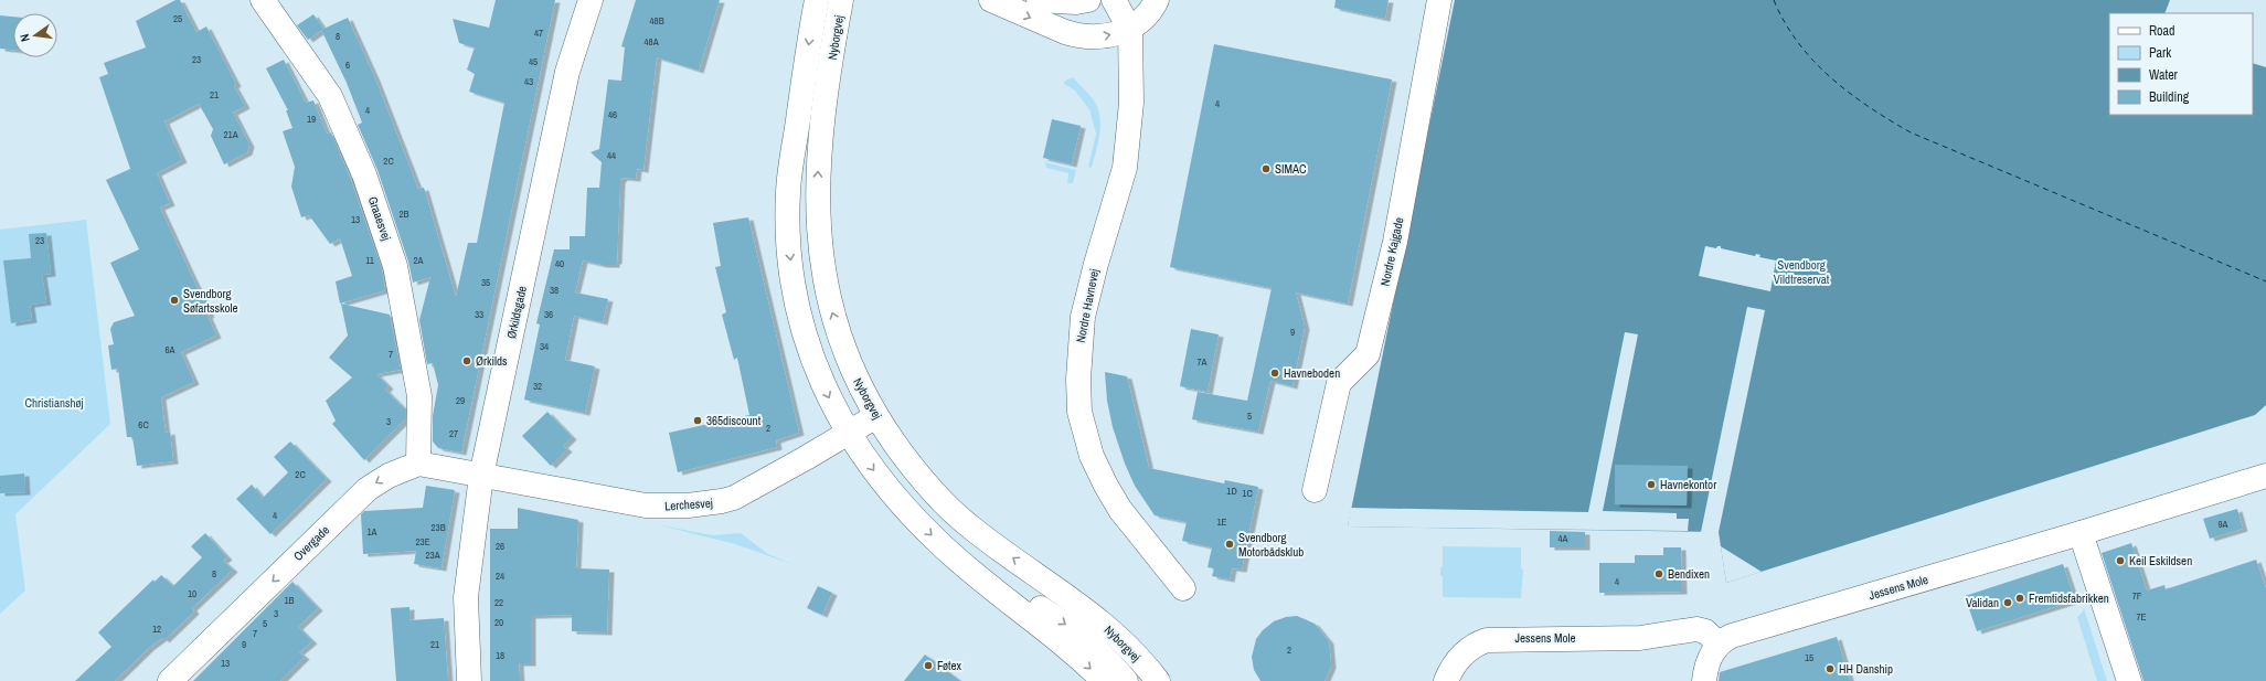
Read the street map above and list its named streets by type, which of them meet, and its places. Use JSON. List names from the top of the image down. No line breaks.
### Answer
{"streets":{"street":["Nyborgvej","Graaesvej","Nordre Kajgade","Nordre Havnevej","Ørkildsgade","Lerchesvej","Overgade","Jessens Mole"]},"crossings":[["Nyborgvej","Lerchesvej"],["Graaesvej","Overgade"],["Ørkildsgade","Lerchesvej"]],"one_way":["Overgade"],"parks":["Svendborg Vildtreservat","Christianshøj"],"places":["SIMAC","Svendborg Søfartsskole","Ørkilds","Havneboden","365discount","Havnekontor","Svendborg Motorbådsklub","Keil Eskildsen","Bendixen","Fremtidsfabrikken","Validan","Føtex","HH Danship"],"house_numbers":["25","48B","47","8","48A","23","45","6","43","21","4","4","46","19","21A","44","2C","2B","13","23","11","2A","40","35","38","33","36","9","34","6A","7","7A","32","29","5","3","6C","2","27","2C","1D","1C","4","1E","9A","23B","1A","4A","23E","26","23A","8","24","4","10","7F","1B","22","3","7E","20","5","12","7","9","21","2","18","15","13"],"legend":["Road","Park","Water","Building"],"north":"left"}
